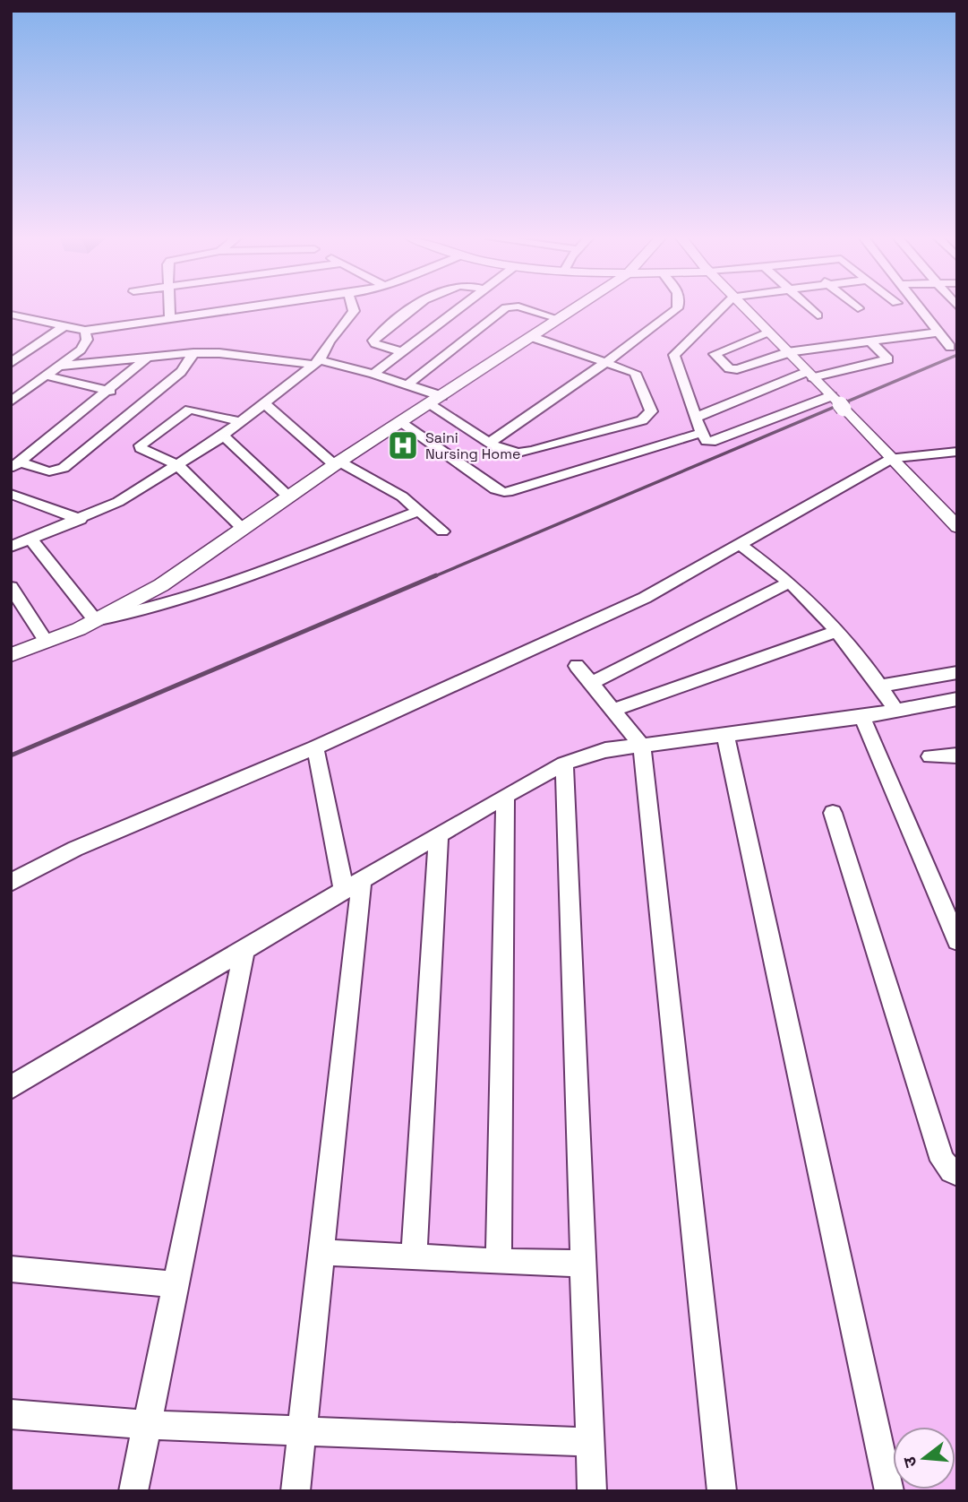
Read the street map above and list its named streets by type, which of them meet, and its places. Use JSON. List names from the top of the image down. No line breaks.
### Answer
{"places":{"hospital":["Saini Nursing Home"]},"north":"left"}
